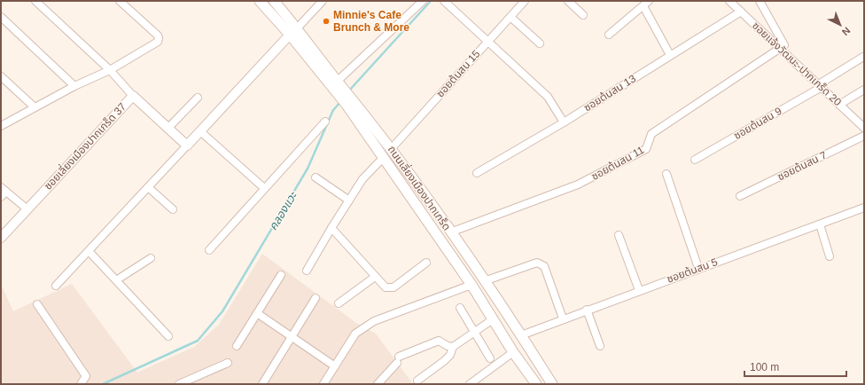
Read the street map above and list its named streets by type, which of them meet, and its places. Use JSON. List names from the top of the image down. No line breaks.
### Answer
{"streets":{"main road":["ถนนเลี่ยงเมืองปากเกร็ด"],"street":["ซอยแจ้งวัฒนะ-ปากเกร็ด 20","ซอยต้นสน 15","ซอยต้นสน 13","ซอยต้นสน 9","ซอยเลี่ยงเมืองปากเกร็ด 37","ซอยต้นสน 11","ซอยต้นสน 7","ซอยต้นสน 5"]},"crossings":[["ซอยแจ้งวัฒนะ-ปากเกร็ด 20","ซอยต้นสน 13"],["ซอยแจ้งวัฒนะ-ปากเกร็ด 20","ซอยต้นสน 9"],["ซอยแจ้งวัฒนะ-ปากเกร็ด 20","ซอยต้นสน 11"],["ซอยต้นสน 15","ถนนเลี่ยงเมืองปากเกร็ด"],["ซอยต้นสน 11","ถนนเลี่ยงเมืองปากเกร็ด"],["ถนนเลี่ยงเมืองปากเกร็ด","ซอยต้นสน 5"]],"water":["คลองแวะ"],"places":["Minnie's Cafe Brunch & More"],"scale_bar":"100 m","north":"bottom right"}
